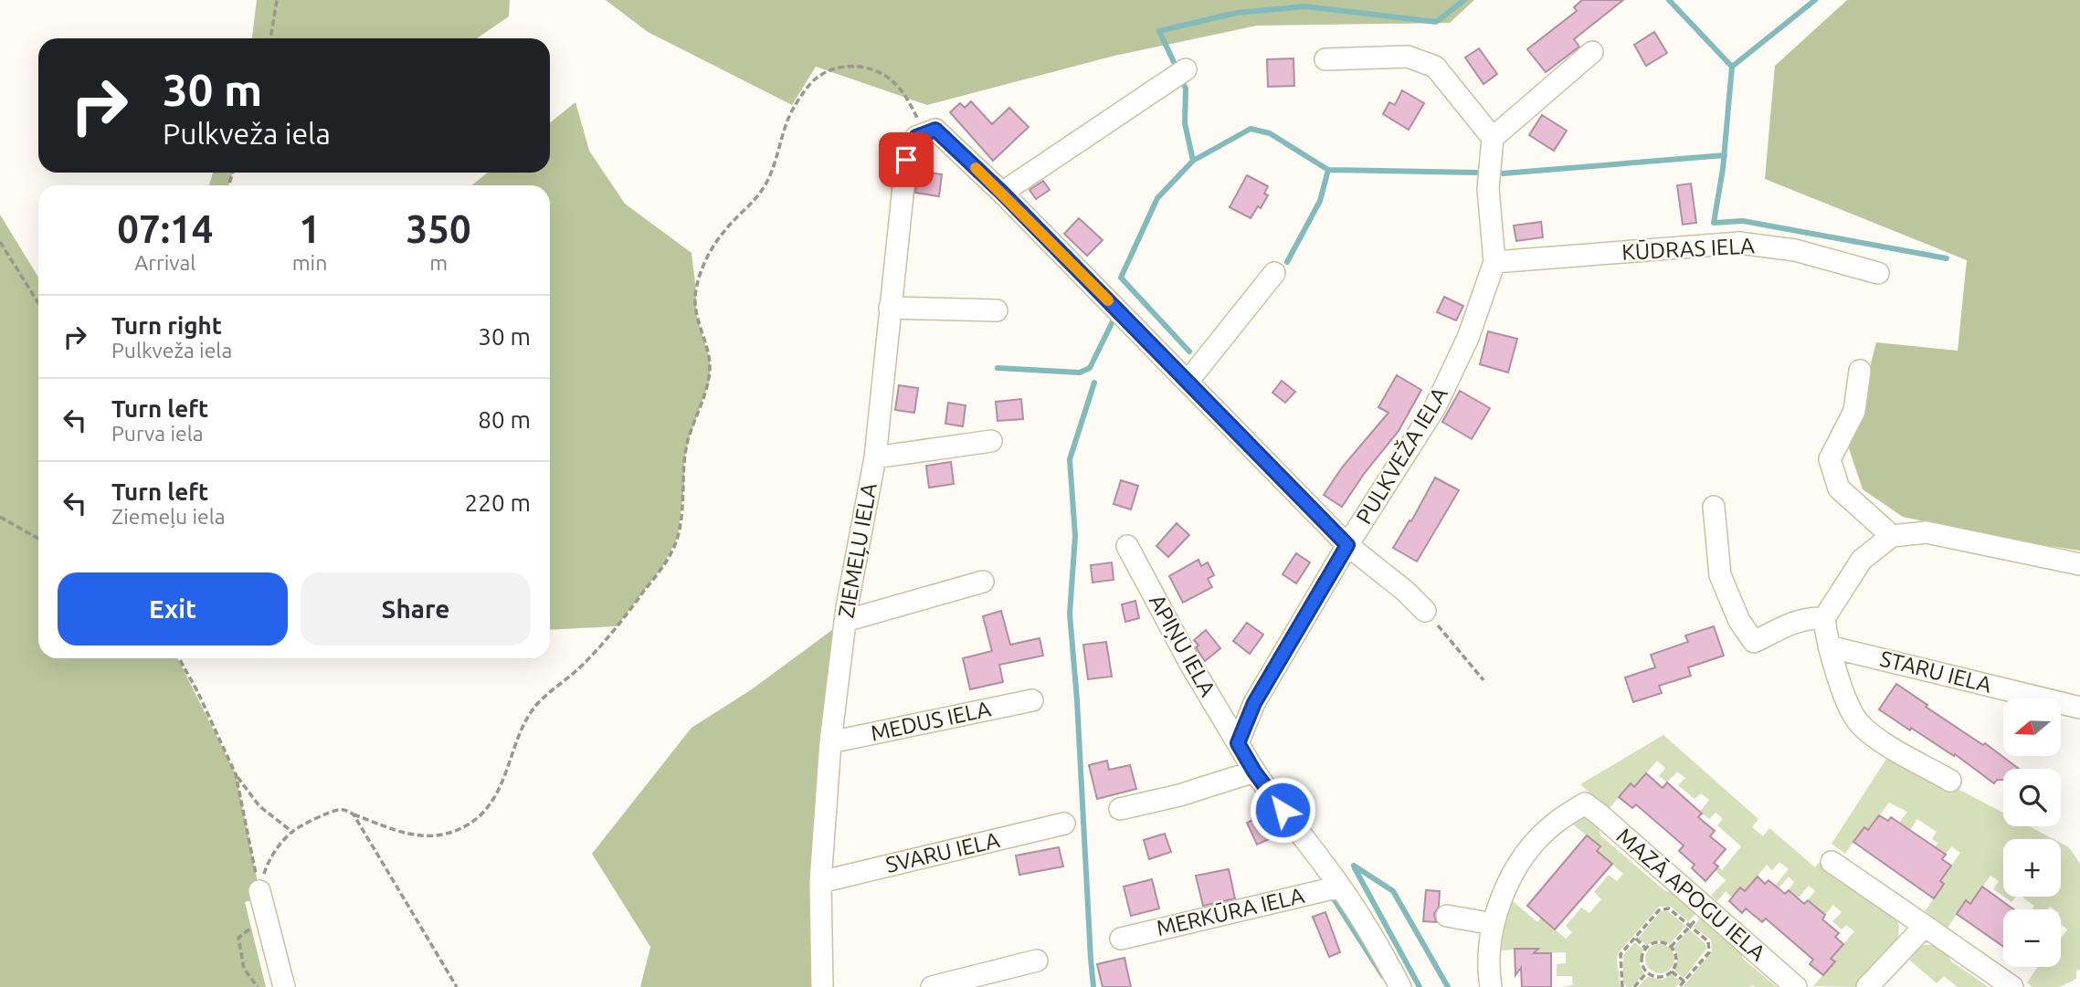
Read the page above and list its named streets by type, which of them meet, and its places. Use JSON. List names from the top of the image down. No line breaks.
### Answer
{"streets":{"street":["KŪDRAS IELA","PULKVEŽA IELA","ZIEMEĻU IELA","APIŅU IELA","STARU IELA","MEDUS IELA","SVARU IELA","MAZĀ APOGU IELA","MERKŪRA IELA"]},"crossings":[["KŪDRAS IELA","PULKVEŽA IELA"],["PULKVEŽA IELA","APIŅU IELA"],["ZIEMEĻU IELA","MEDUS IELA"],["ZIEMEĻU IELA","SVARU IELA"]],"north":"left","page":{"turn":["30 m","Pulkveža iela"],"eta":["07:14","Arrival","1","min","350","m"],"list":[{"name":"Turn right","note":"Pulkveža iela","value":"30 m"},{"name":"Turn left","note":"Purva iela","value":"80 m"},{"name":"Turn left","note":"Ziemeļu iela","value":"220 m"}],"buttons":["Exit","Share"],"map_buttons":["+","−"]}}
